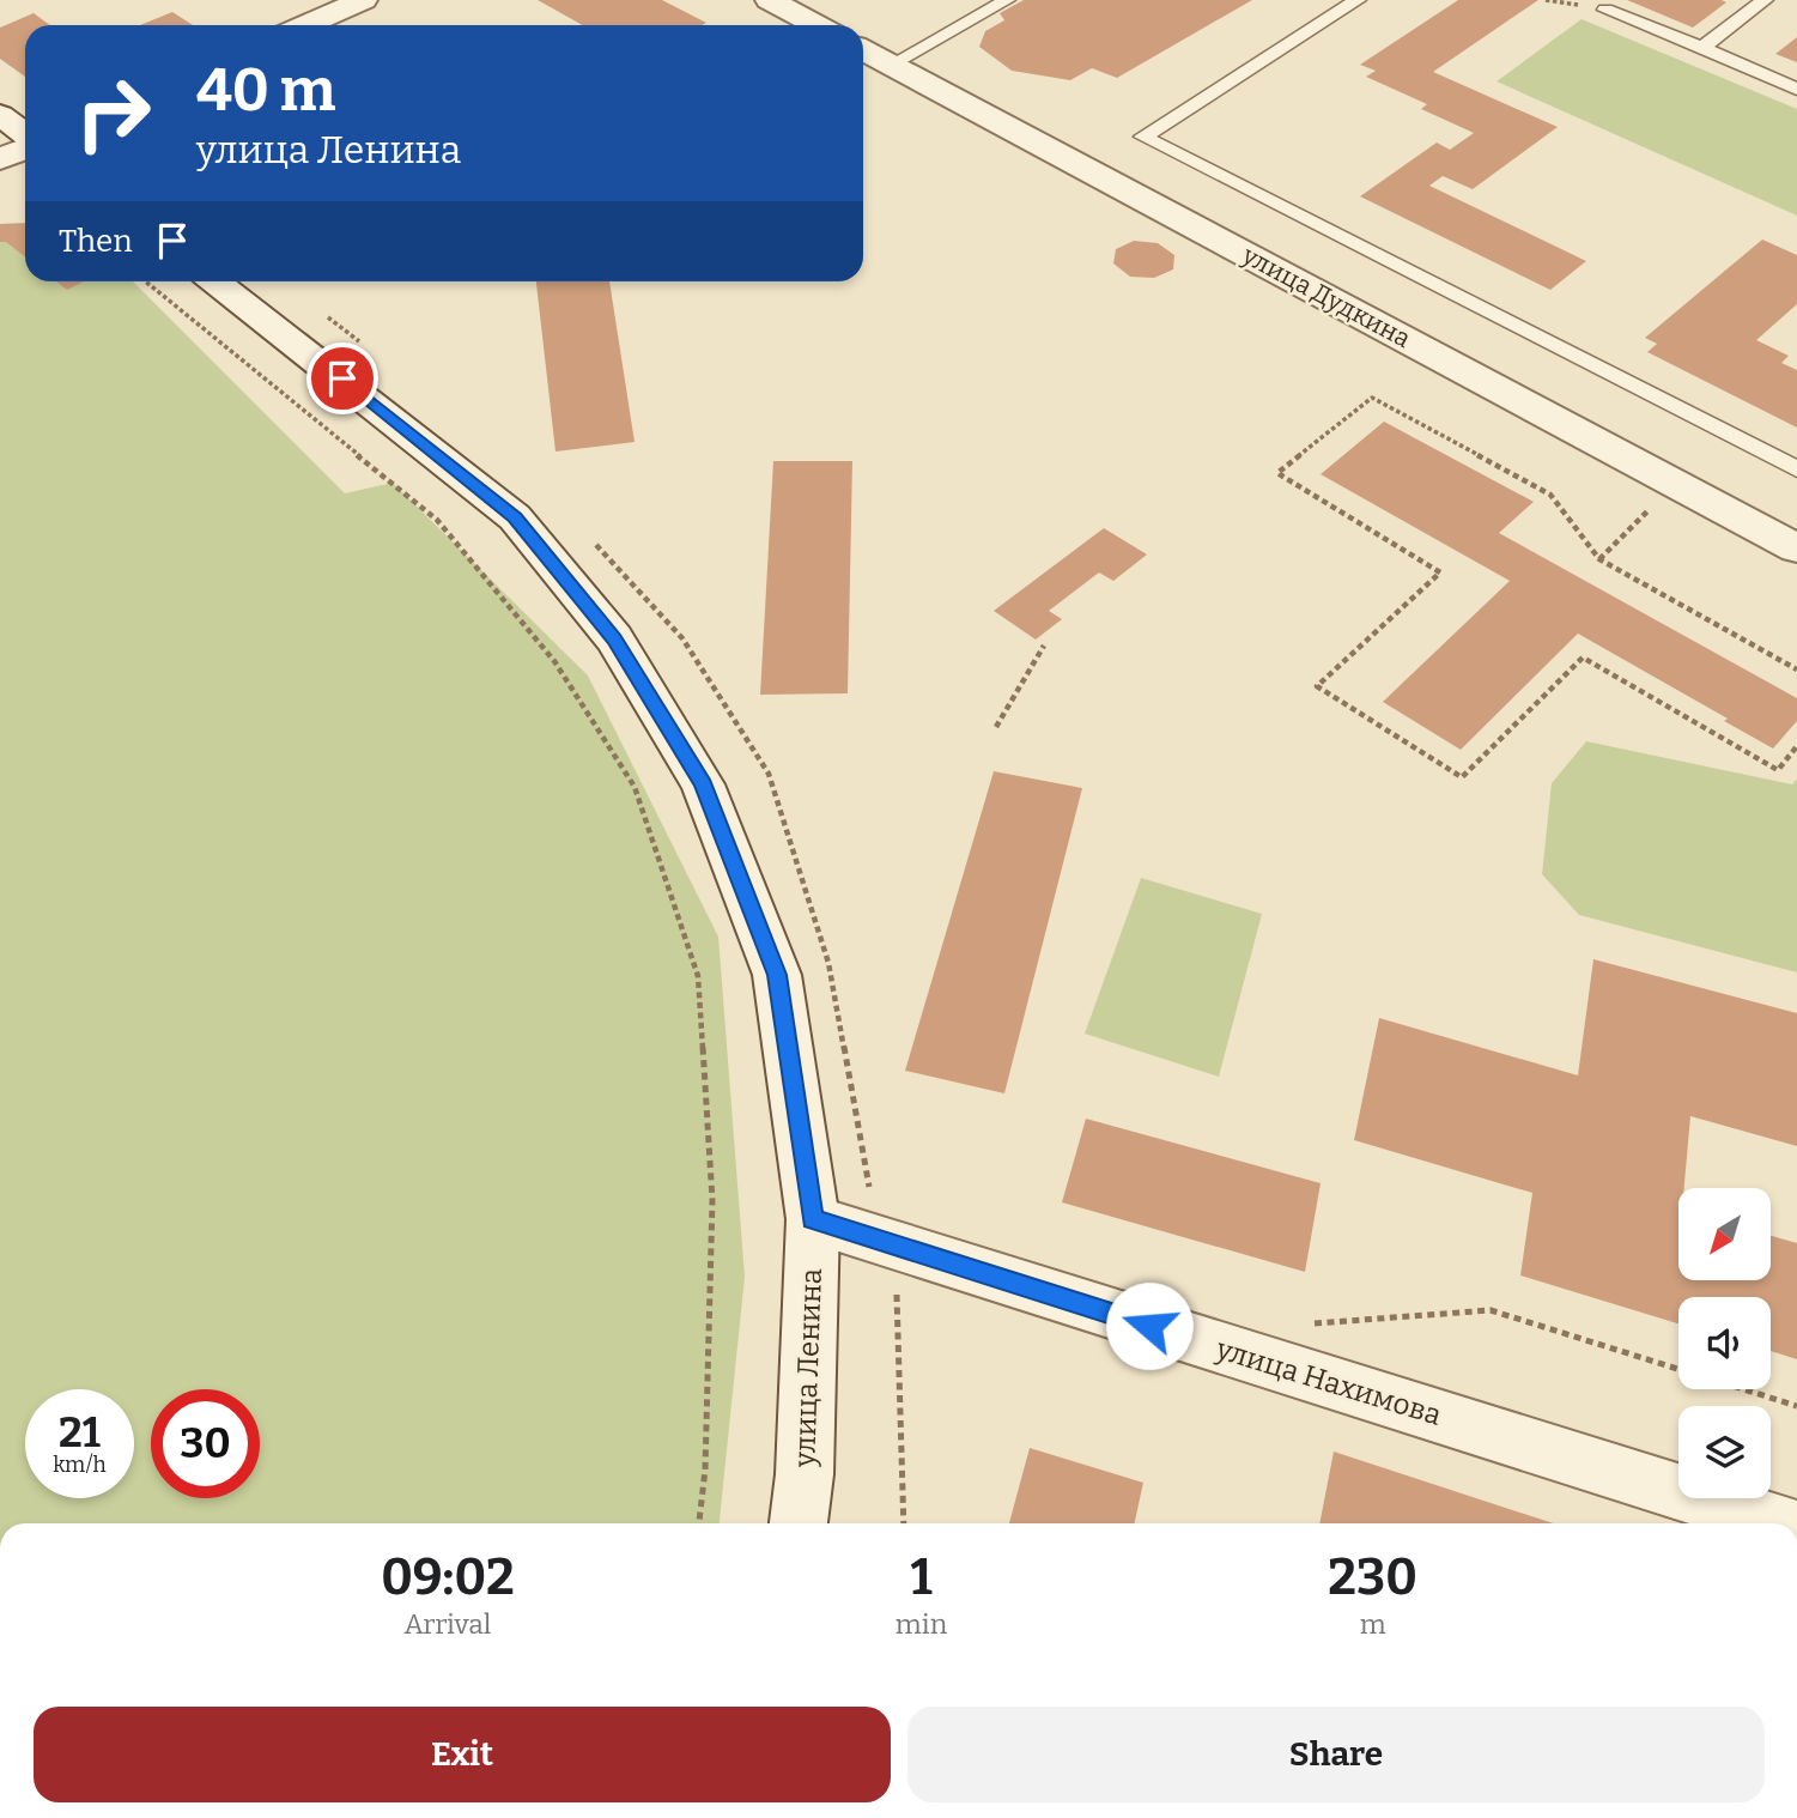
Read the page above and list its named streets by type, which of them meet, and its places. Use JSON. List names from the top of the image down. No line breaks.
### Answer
{"streets":{"street":["улица Дудкина","улица Ленина","улица Нахимова"]},"crossings":[["улица Ленина","улица Нахимова"]],"north":"bottom left","page":{"turn":["40 m","улица Ленина"],"then":"Then","speed":"21 km/h","limit":"30","eta":["09:02","Arrival","1","min","230","m"],"buttons":["Exit","Share"]}}
